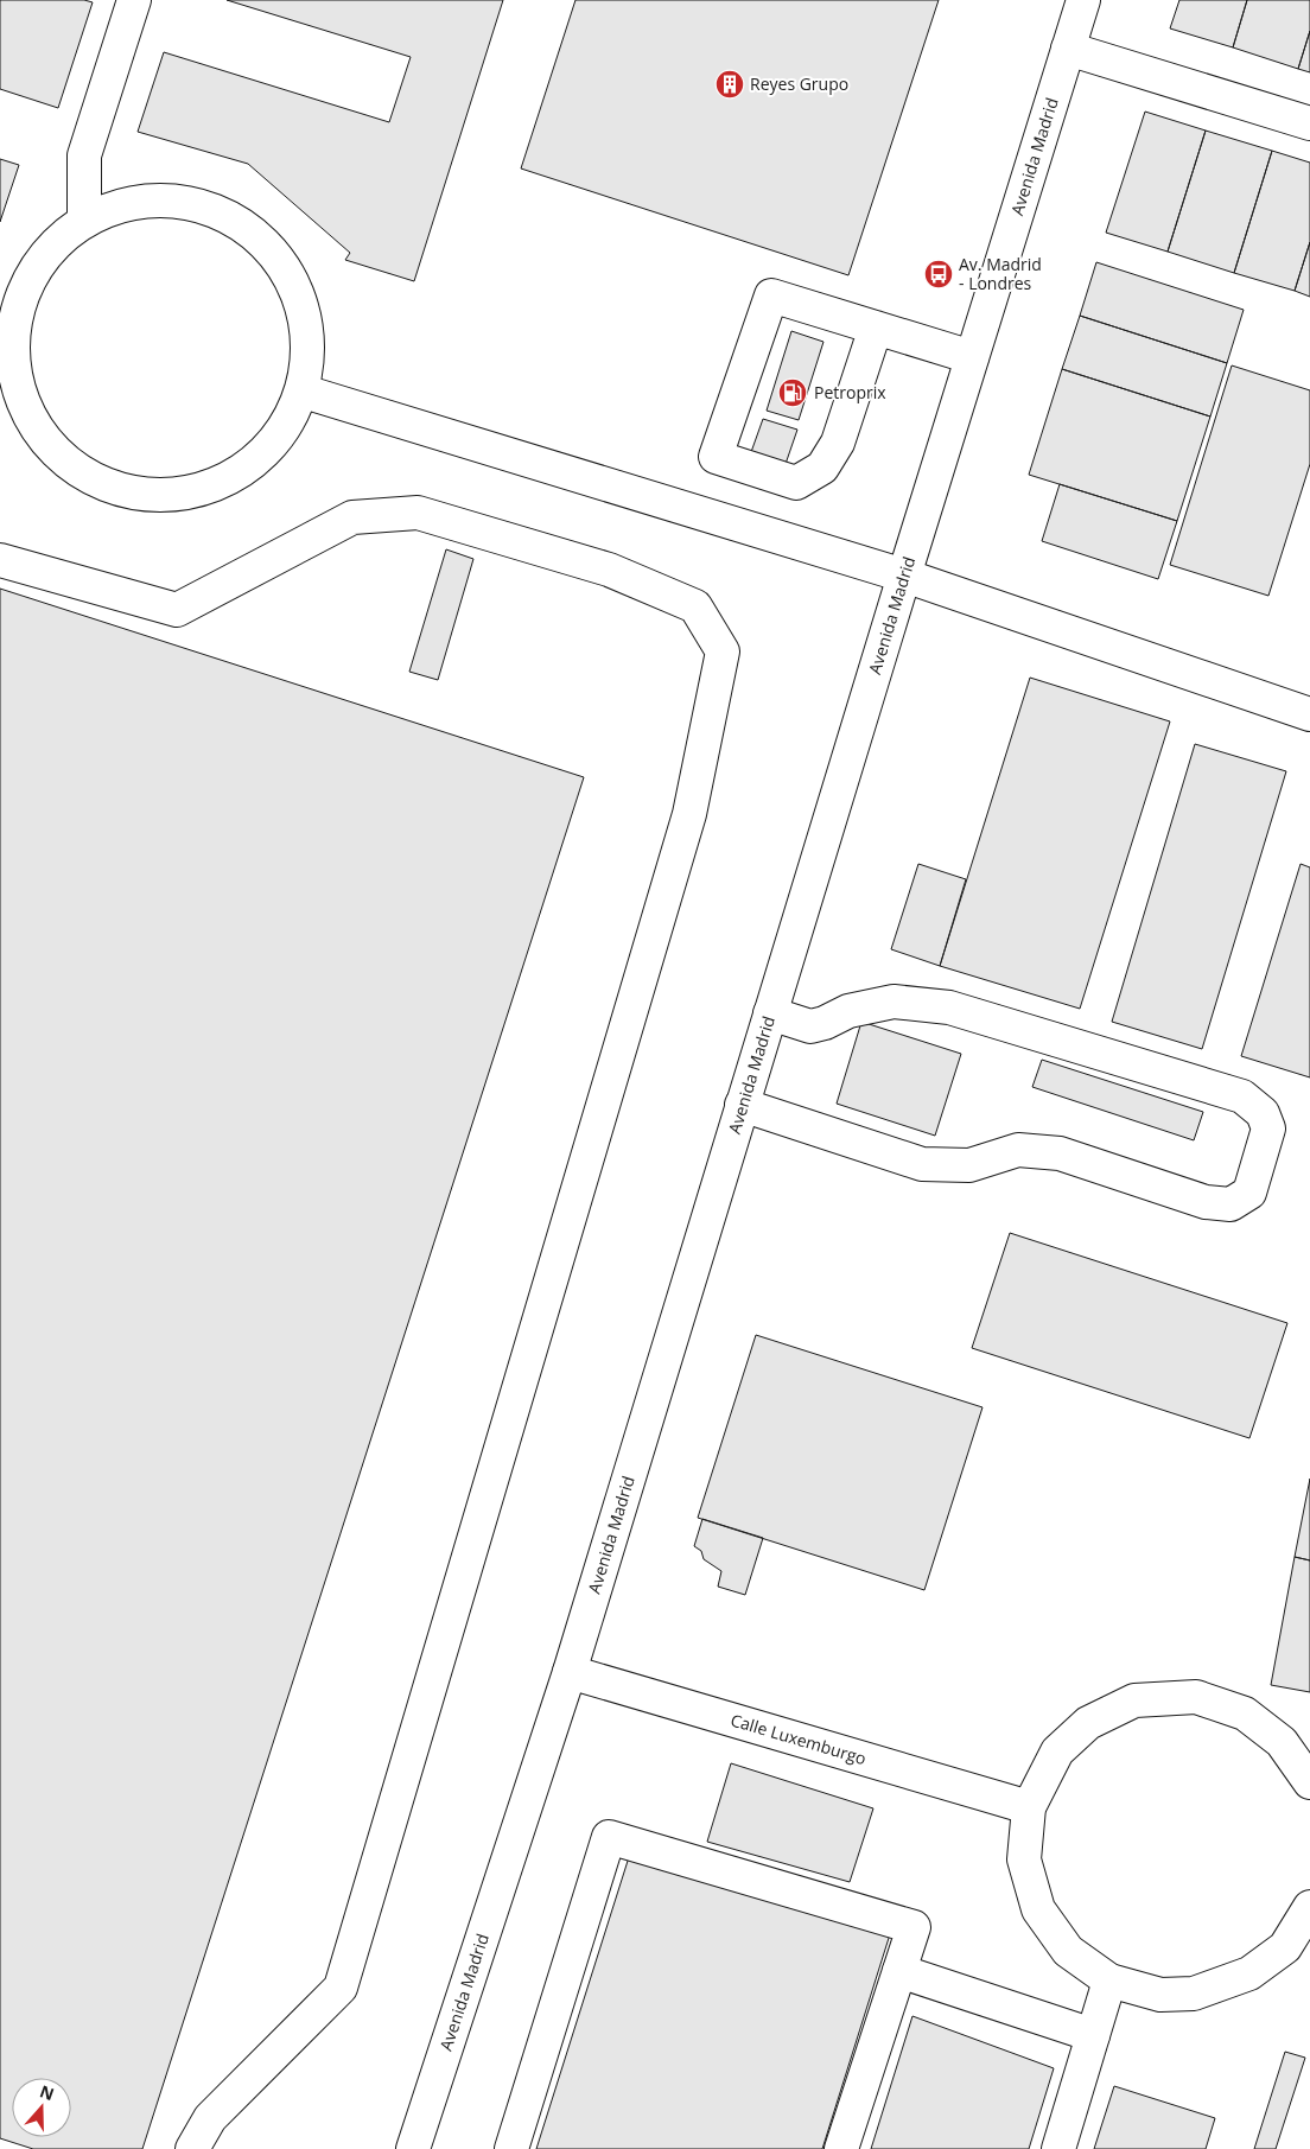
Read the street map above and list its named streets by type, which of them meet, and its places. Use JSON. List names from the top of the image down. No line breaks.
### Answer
{"streets":{"street":["Avenida Madrid","Calle Luxemburgo"]},"crossings":[["Avenida Madrid","Calle Luxemburgo"]],"places":{"building":["Reyes Grupo"],"bus stop":["Av. Madrid - Londres"],"fuel station":["Petroprix"]},"north":"top"}
